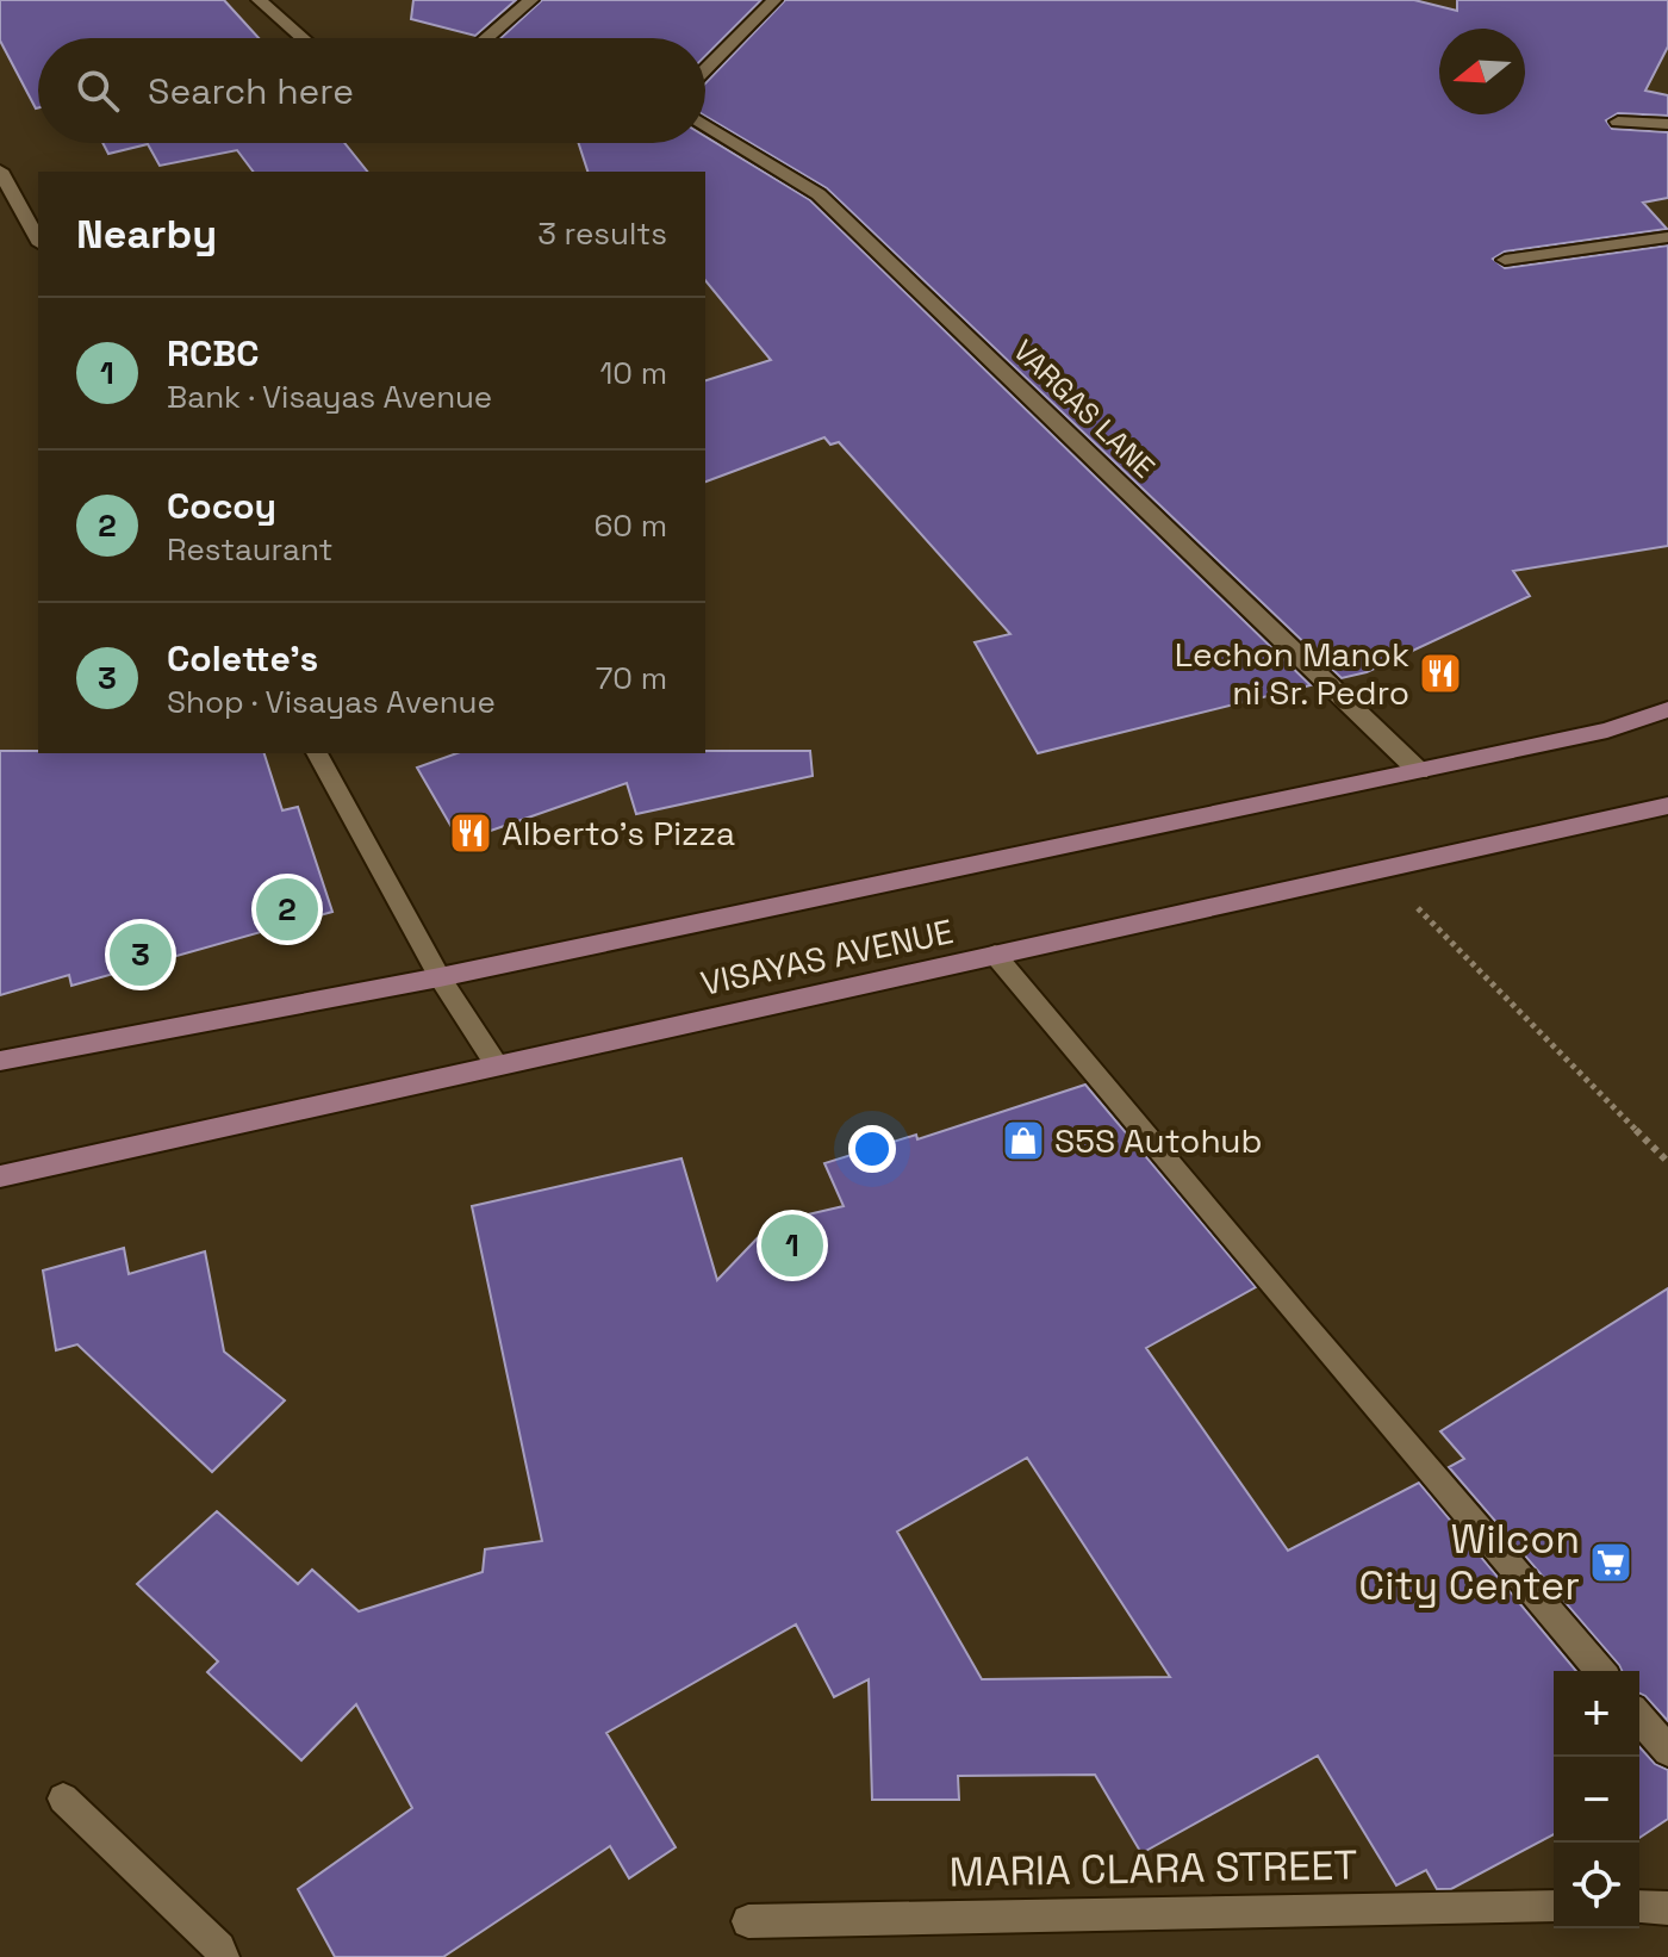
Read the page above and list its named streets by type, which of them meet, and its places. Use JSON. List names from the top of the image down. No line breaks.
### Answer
{"streets":{"main road":["VISAYAS AVENUE"],"street":["VARGAS LANE","MARIA CLARA STREET"]},"crossings":[["VARGAS LANE","VISAYAS AVENUE"]],"places":{"restaurant":["Lechon Manok ni Sr. Pedro","Alberto's Pizza"],"shop":["S5S Autohub"],"supermarket":["Wilcon City Center"]},"north":"left","page":{"search":"Search here","heading":["Nearby","3 results"],"list":[{"mark":"1","name":"RCBC","note":"Bank · Visayas Avenue","value":"10 m"},{"mark":"2","name":"Cocoy","note":"Restaurant","value":"60 m"},{"mark":"3","name":"Colette's","note":"Shop · Visayas Avenue","value":"70 m"}],"pins":["2","3","1"],"map_buttons":["+","−"]}}
